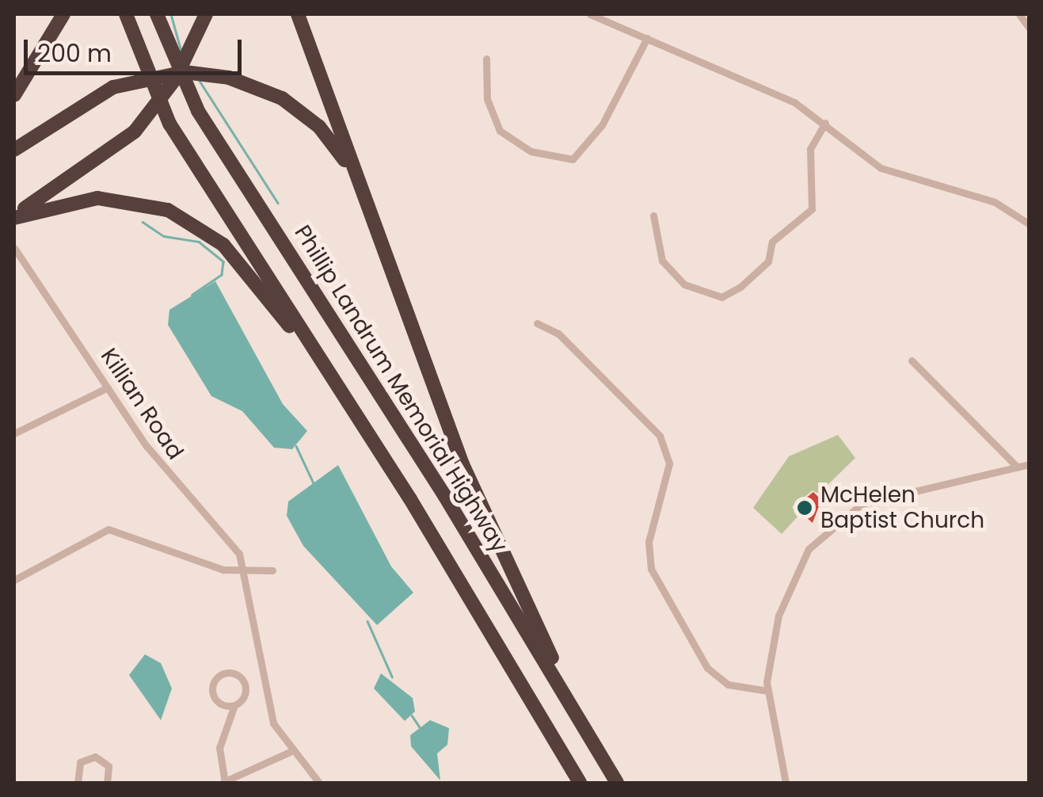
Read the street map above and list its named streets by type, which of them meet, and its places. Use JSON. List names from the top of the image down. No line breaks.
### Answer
{"streets":{"highway":["Phillip Landrum Memorial Highway"],"street":["Killian Road"]},"places":["McHelen Baptist Church"],"scale_bar":"200 m"}
